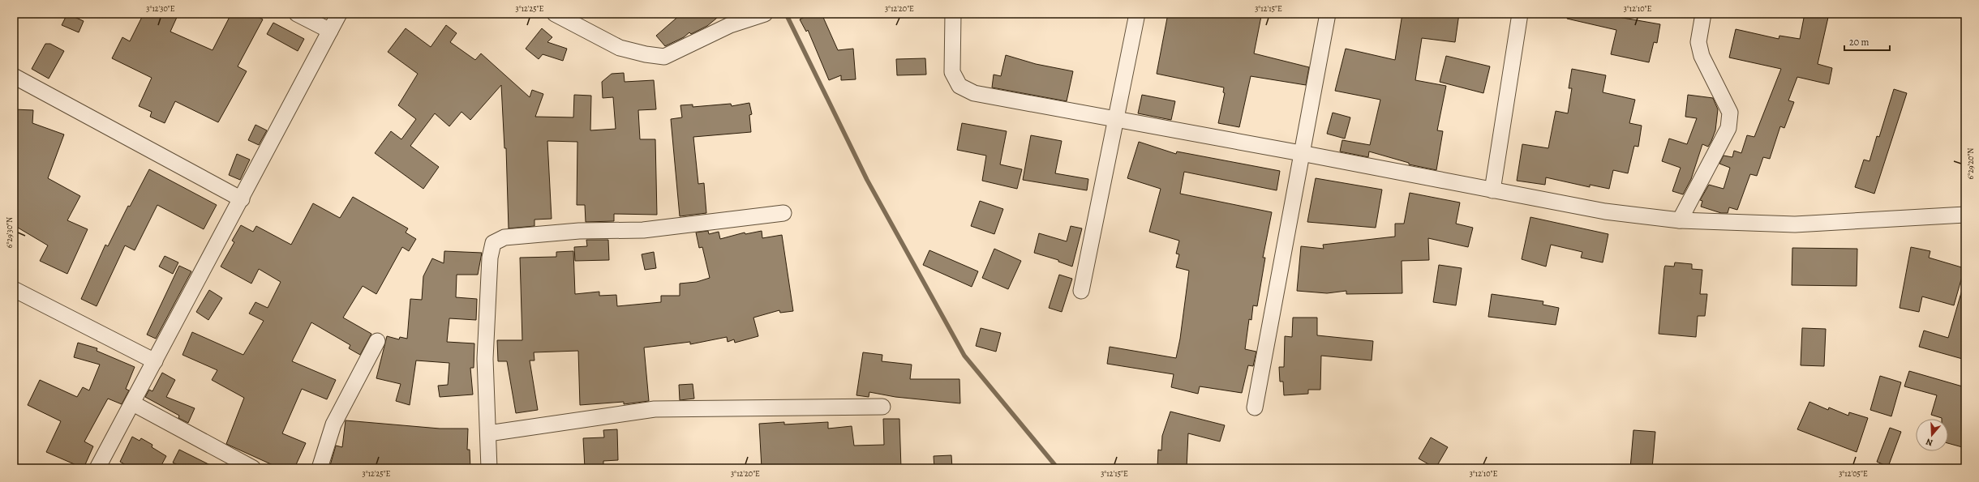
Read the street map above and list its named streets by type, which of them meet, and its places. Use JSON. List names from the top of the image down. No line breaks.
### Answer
{"scale_bar":"20 m","north":"bottom","coordinates":["3°12'30\"E","3°12'25\"E","3°12'20\"E","3°12'15\"E","3°12'10\"E","6°29'20\"N","6°29'30\"N","3°12'05\"E"]}
